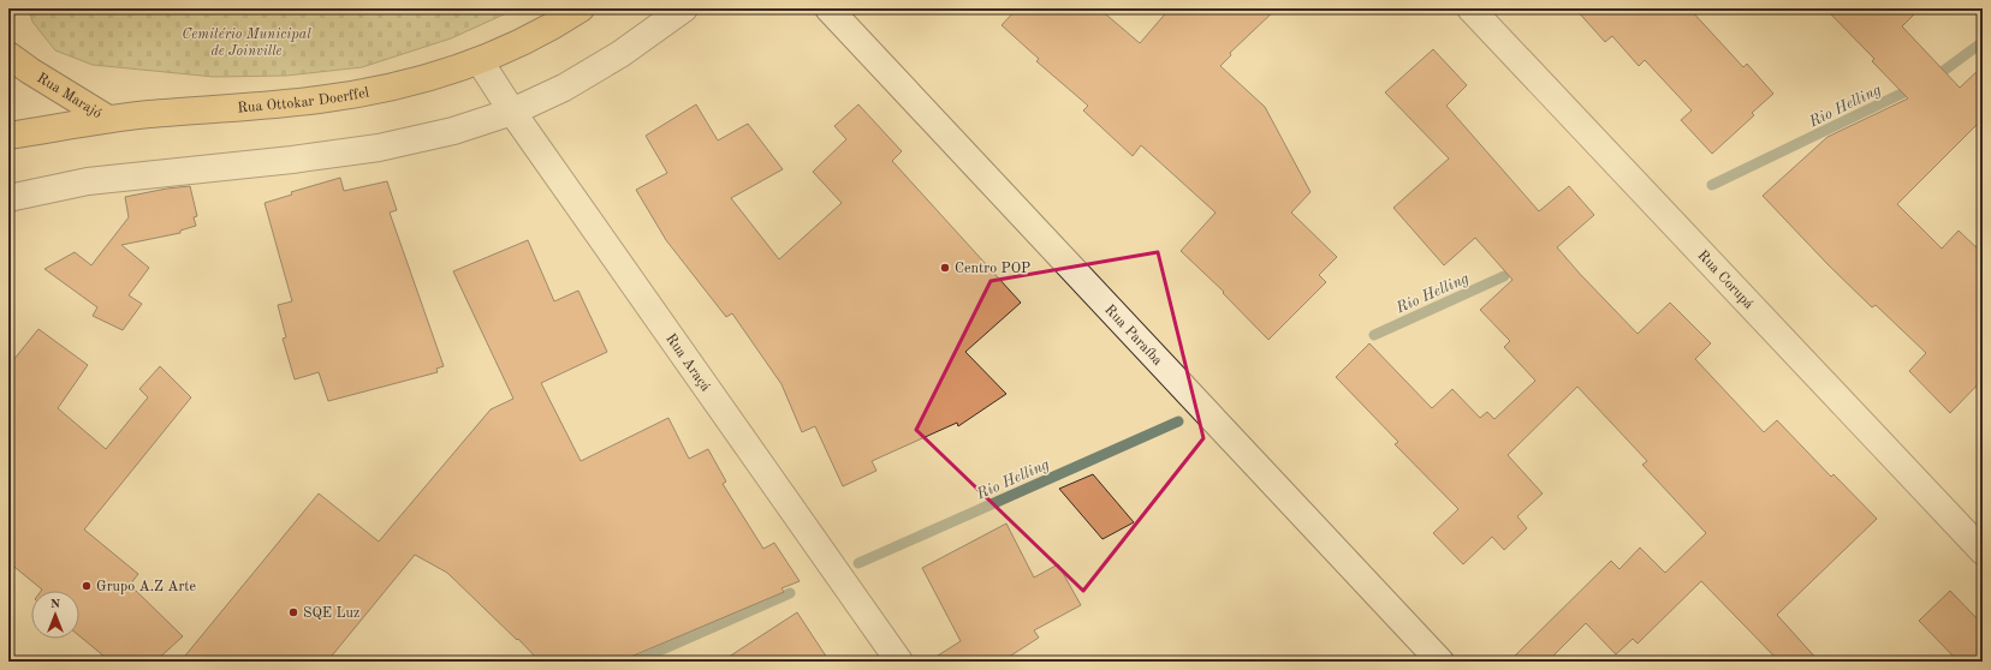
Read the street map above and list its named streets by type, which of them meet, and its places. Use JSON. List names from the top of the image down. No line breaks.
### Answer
{"streets":{"main road":["Rua Marajó","Rua Ottokar Doerffel"],"street":["Rua Corupá","Rua Paraíba","Rua Araçá"]},"crossings":[["Rua Marajó","Rua Ottokar Doerffel"],["Rua Ottokar Doerffel","Rua Araçá"]],"water":["Rio Helling"],"parks":["Cemitério Municipal de Joinville"],"places":["Centro POP","Grupo A.Z Arte","SQE Luz"],"north":"top"}
